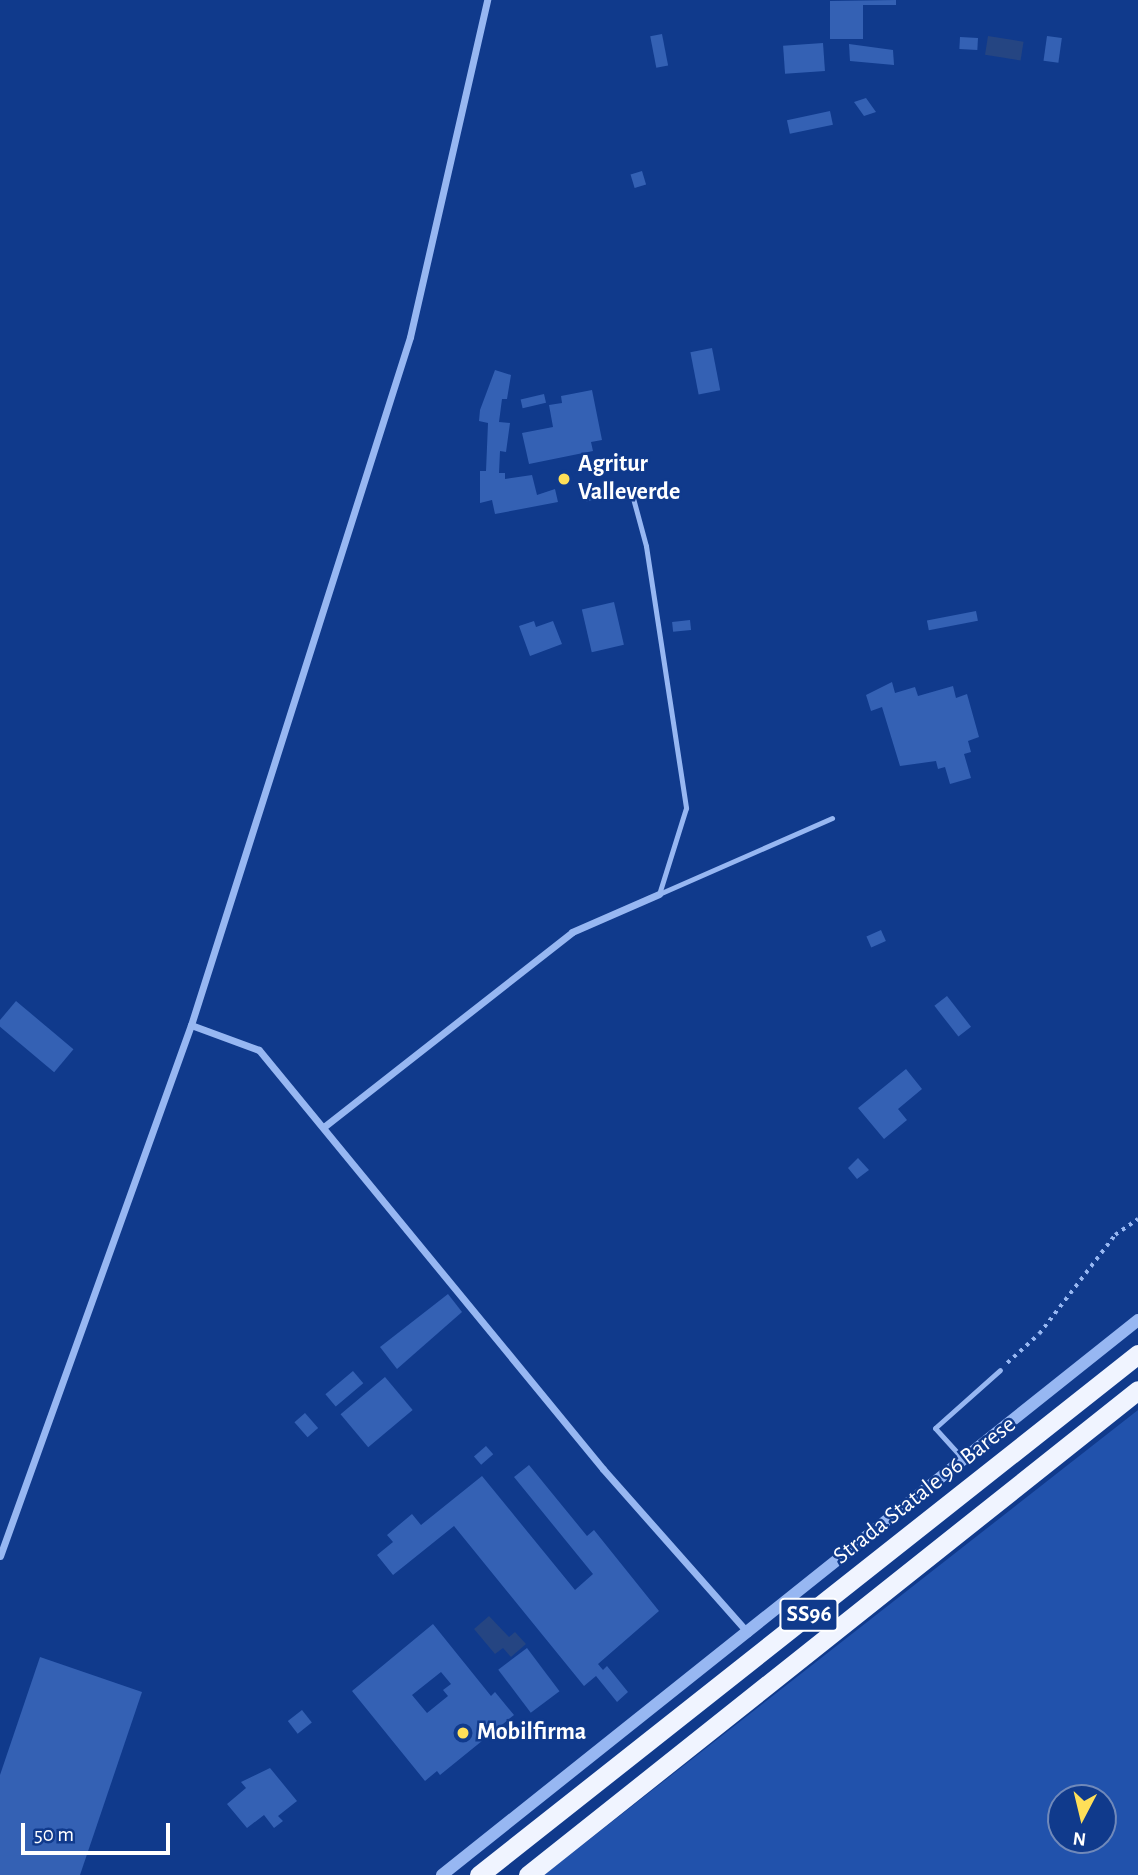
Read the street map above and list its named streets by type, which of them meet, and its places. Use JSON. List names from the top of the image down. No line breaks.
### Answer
{"streets":{"highway":["Strada Statale 96 Barese","SS96"]},"places":["Agritur Valleverde","Mobilfirma"],"scale_bar":"50 m","north":"bottom"}
